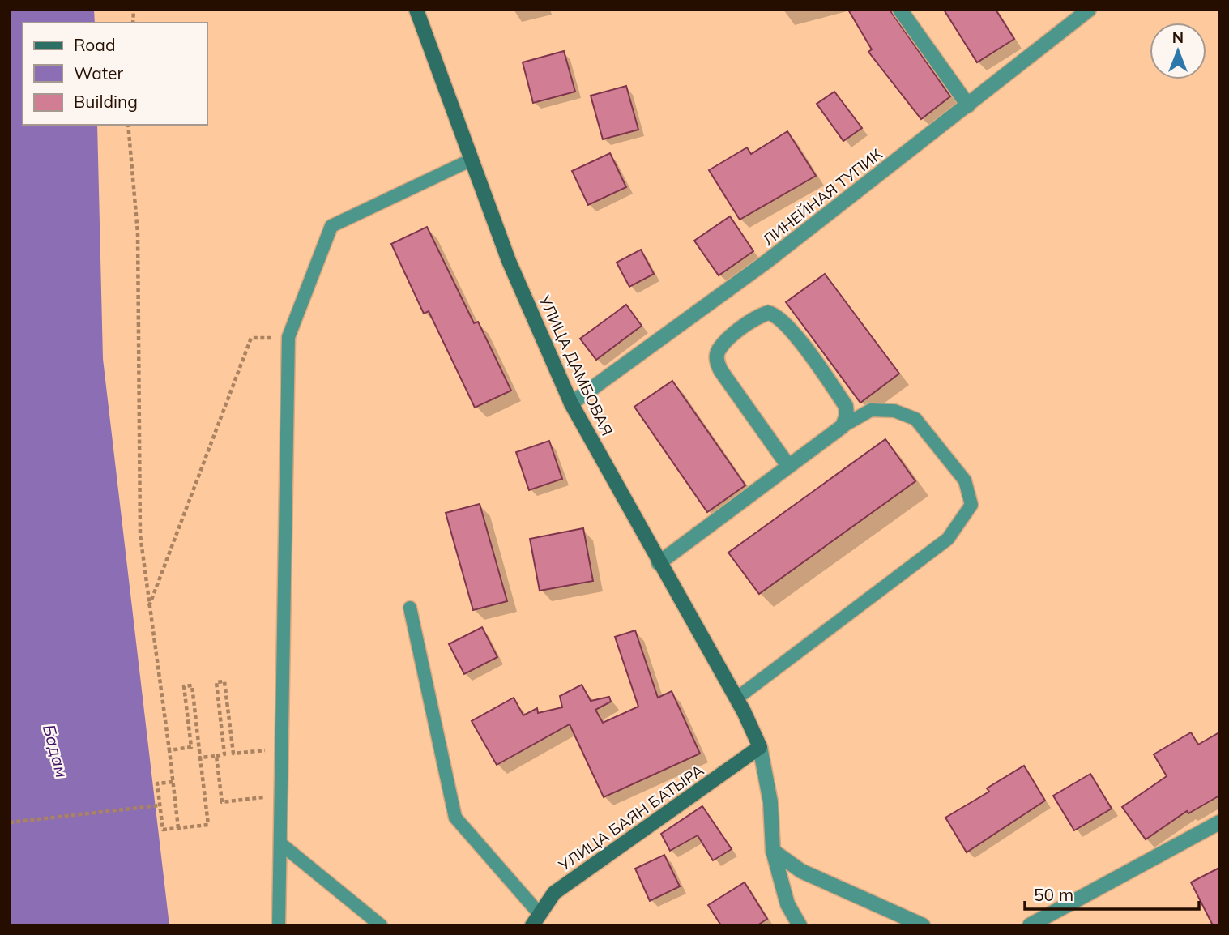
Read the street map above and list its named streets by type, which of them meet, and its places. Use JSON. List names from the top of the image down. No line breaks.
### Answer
{"streets":{"street":["ЛИНЕЙНАЯ ТУПИК","УЛИЦА ДАМБОВАЯ","УЛИЦА БАЯН БАТЫРА"]},"crossings":[["ЛИНЕЙНАЯ ТУПИК","УЛИЦА ДАМБОВАЯ"],["УЛИЦА ДАМБОВАЯ","УЛИЦА БАЯН БАТЫРА"]],"water":["Бадам"],"legend":["Road","Water","Building"],"scale_bar":"50 m","north":"top"}
